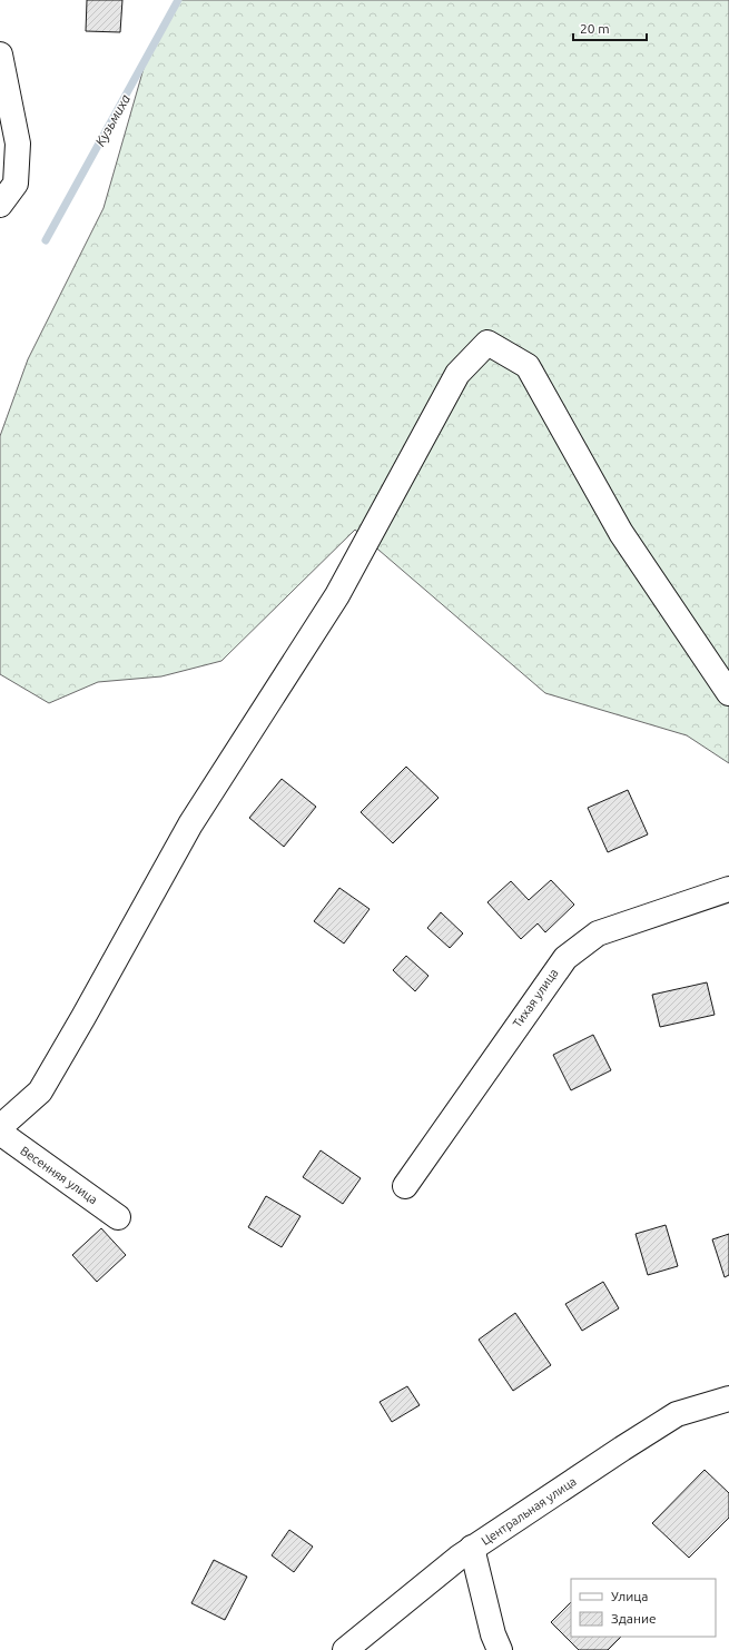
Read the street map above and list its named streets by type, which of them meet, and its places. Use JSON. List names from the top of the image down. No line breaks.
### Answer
{"streets":{"street":["Тихая улица","Весенняя улица","Центральная улица"]},"water":["Кузьмиха"],"legend":["Улица","Здание"],"scale_bar":"20 m"}
